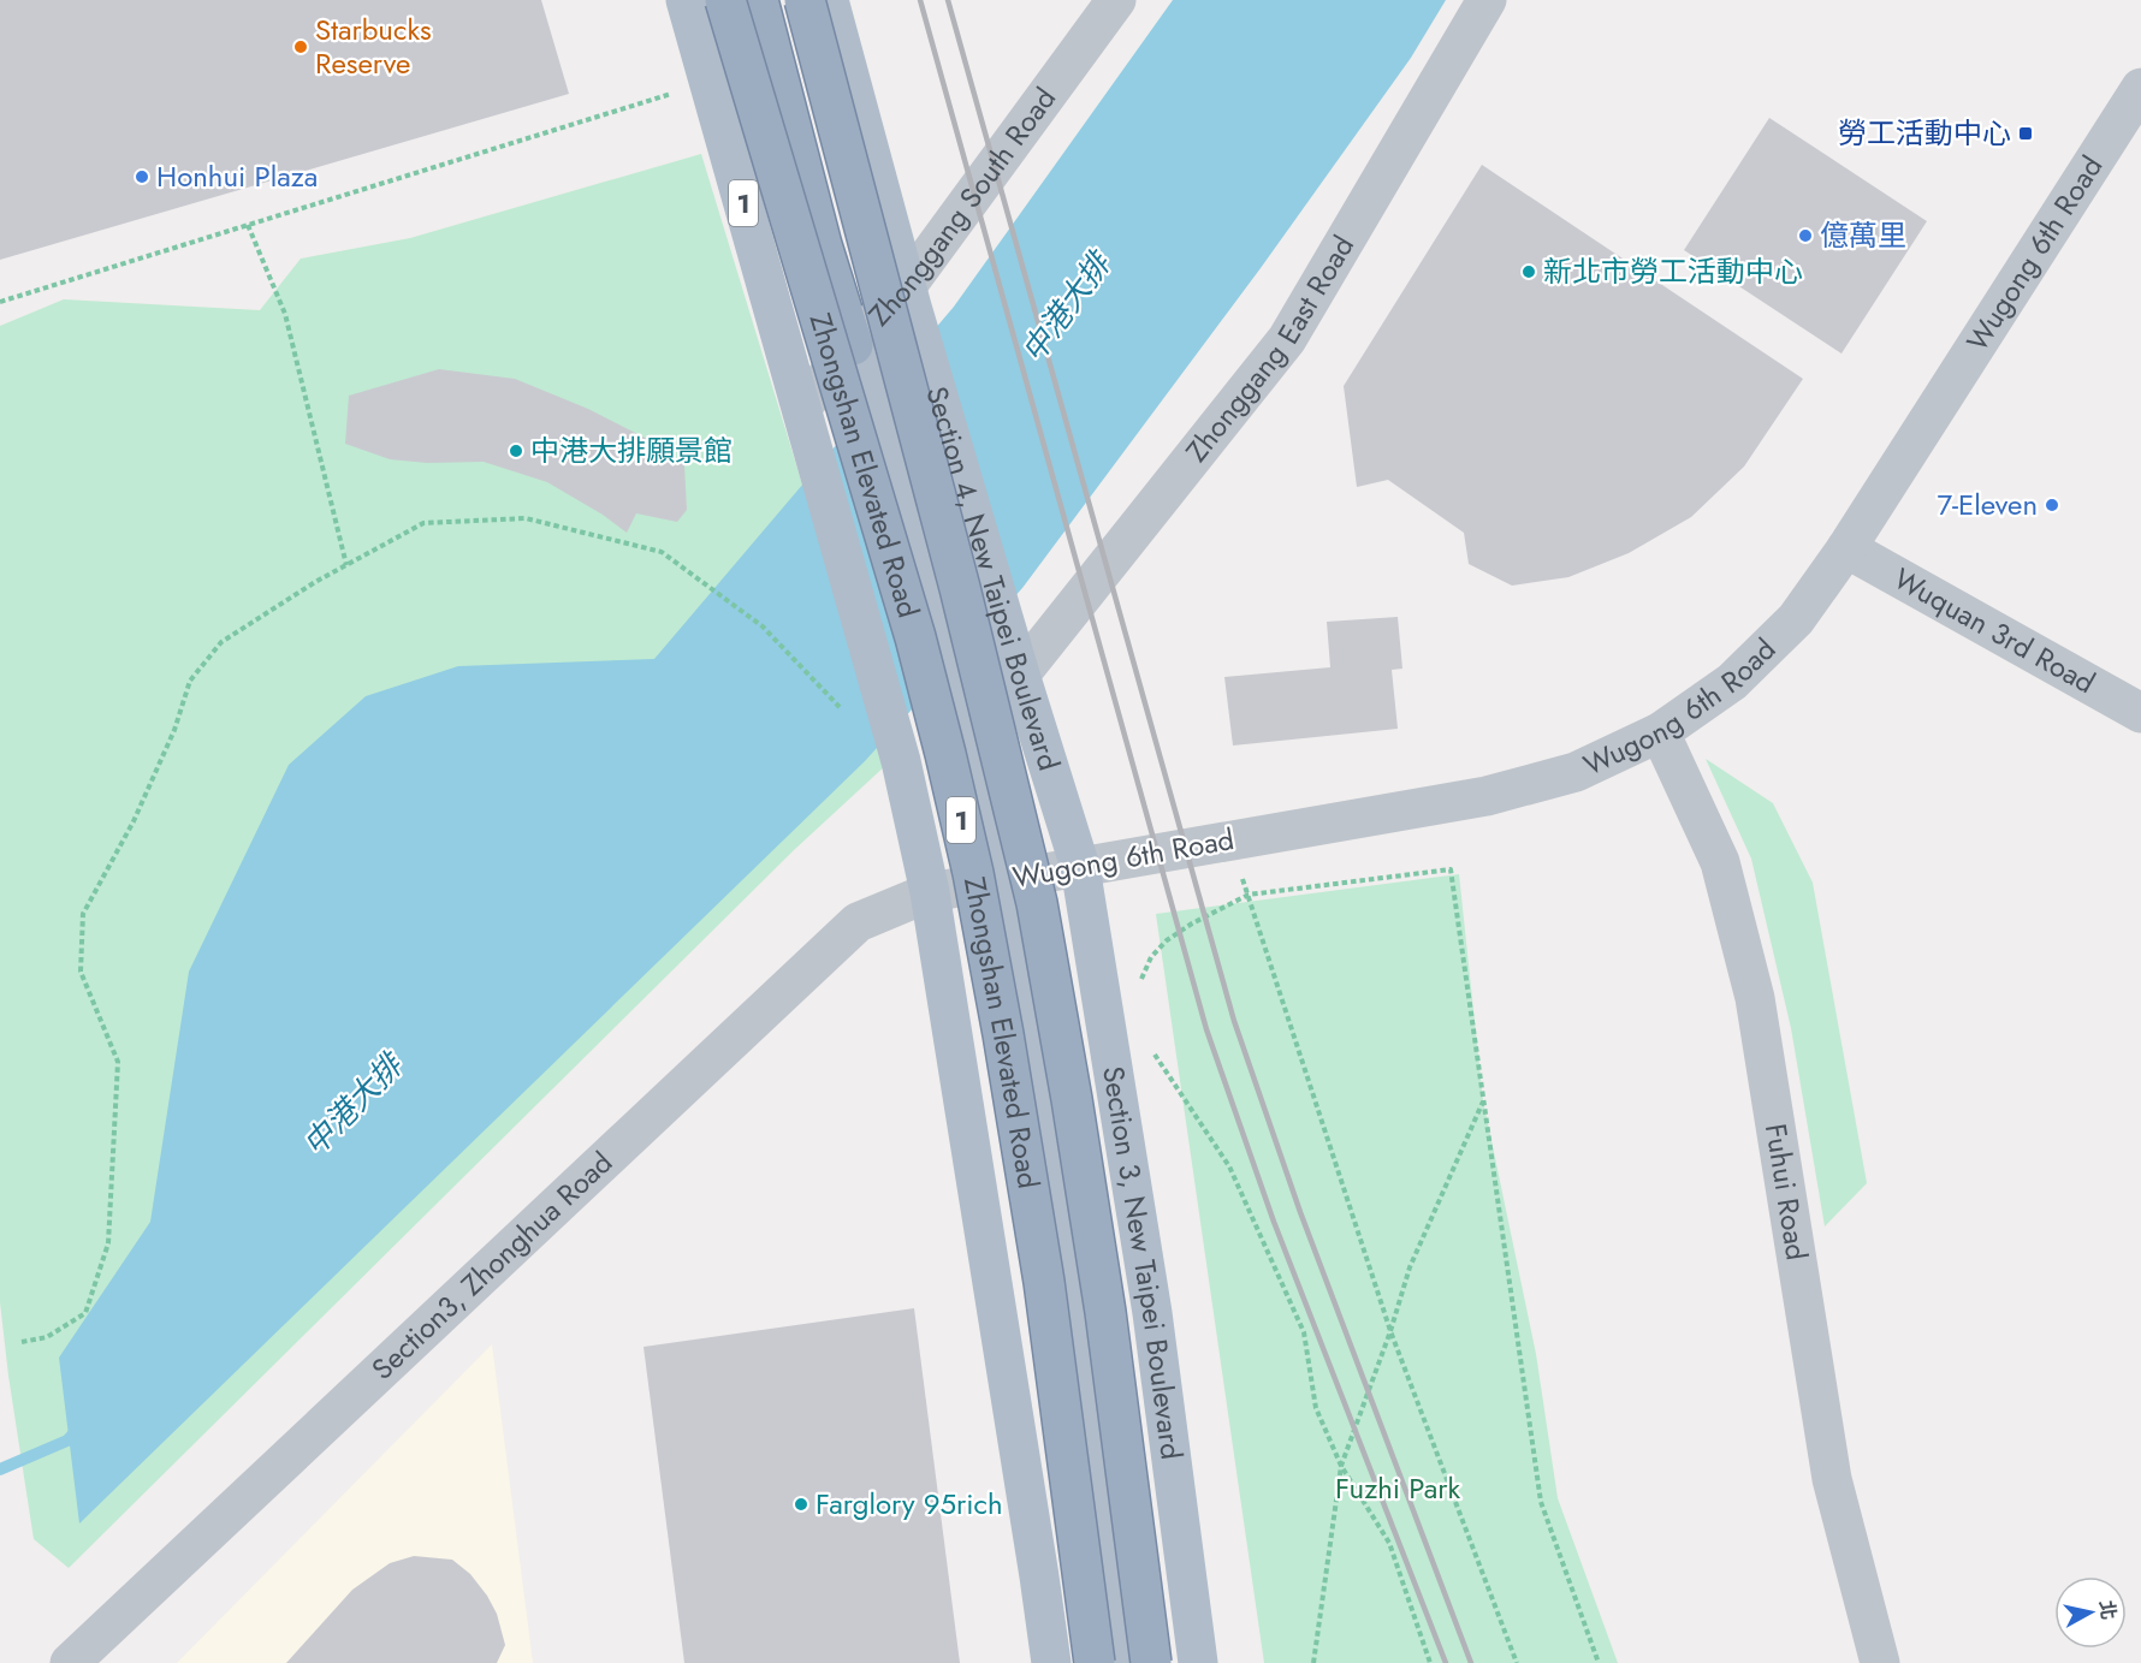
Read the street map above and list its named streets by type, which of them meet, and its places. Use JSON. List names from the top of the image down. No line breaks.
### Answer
{"streets":{"highway":["1","Zhongshan Elevated Road"],"main road":["Section 4, New Taipei Boulevard","Section 3, New Taipei Boulevard"],"street":["Zhonggang South Road","Wugong 6th Road","Zhonggang East Road","Wuquan 3rd Road","Fuhui Road","Section3, Zhonghua Road"]},"crossings":[["1","Wugong 6th Road"],["1","Section 4, New Taipei Boulevard"],["1","Section3, Zhonghua Road"],["Zhonggang South Road","Section 4, New Taipei Boulevard"],["Wugong 6th Road","Section 4, New Taipei Boulevard"],["Wugong 6th Road","Wuquan 3rd Road"],["Wugong 6th Road","Fuhui Road"],["Wugong 6th Road","Section 3, New Taipei Boulevard"],["Wugong 6th Road","Section3, Zhonghua Road"],["Zhonggang East Road","Section 4, New Taipei Boulevard"],["Section 4, New Taipei Boulevard","Section 3, New Taipei Boulevard"],["Section 4, New Taipei Boulevard","Section3, Zhonghua Road"]],"water":["中港大排"],"parks":["Fuzhi Park"],"places":{"other":["Starbucks Reserve","Honhui Plaza","億萬里","新北市勞工活動中心","中港大排願景館","7-Eleven","Farglory 95rich"],"transit":["勞工活動中心"]},"north":"right"}
